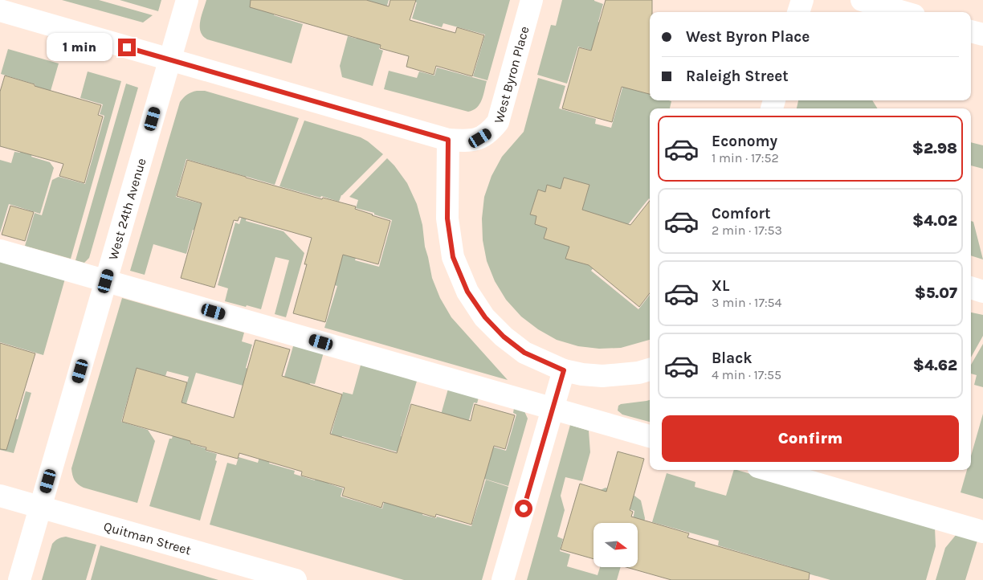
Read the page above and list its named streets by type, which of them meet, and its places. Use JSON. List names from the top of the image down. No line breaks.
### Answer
{"streets":{"street":["West Byron Place","West 24th Avenue","Quitman Street"]},"crossings":[["West Byron Place","West 24th Avenue"],["West 24th Avenue","Quitman Street"]],"north":"right","page":{"banner":["West Byron Place","Raleigh Street"],"bubble":"1 min","list":[{"name":"Economy","note":"1 min · 17:52","value":"$2.98"},{"name":"Comfort","note":"2 min · 17:53","value":"$4.02"},{"name":"XL","note":"3 min · 17:54","value":"$5.07"},{"name":"Black","note":"4 min · 17:55","value":"$4.62"}],"buttons":"Confirm"}}
